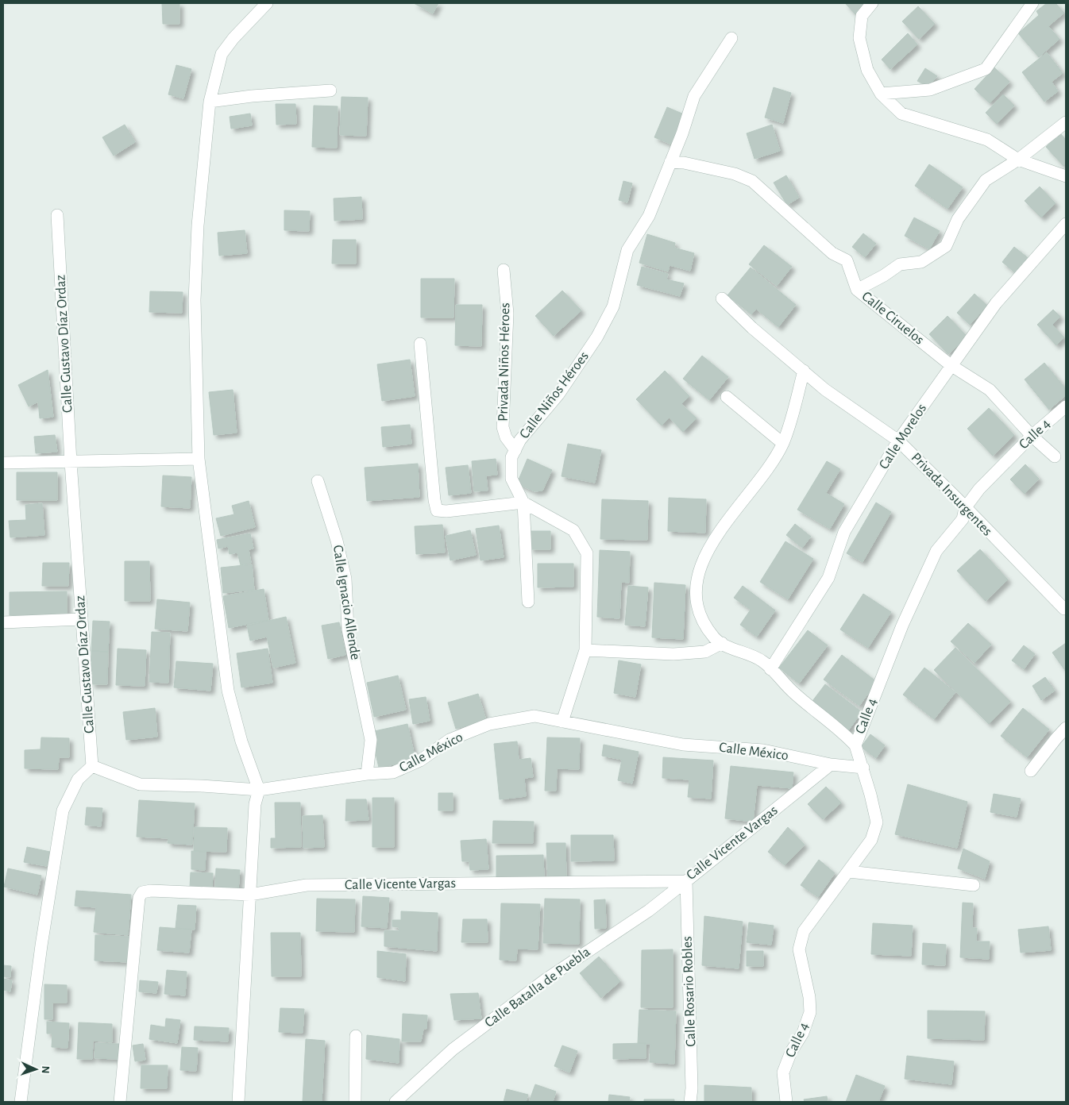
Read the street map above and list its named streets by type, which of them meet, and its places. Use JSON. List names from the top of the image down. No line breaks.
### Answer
{"streets":{"street":["Calle Ciruelos","Calle Gustavo Díaz Ordaz","Privada Niños Héroes","Calle Niños Héroes","Calle 4","Calle Morelos","Privada Insurgentes","Calle Ignacio Allende","Calle México","Calle Vicente Vargas","Calle Batalla de Puebla","Calle Rosario Robles"]},"crossings":[["Calle Ciruelos","Calle Niños Héroes"],["Calle Ciruelos","Calle 4"],["Calle Ciruelos","Calle Morelos"],["Calle Gustavo Díaz Ordaz","Calle México"],["Privada Niños Héroes","Calle Niños Héroes"],["Calle 4","Privada Insurgentes"],["Calle 4","Calle México"],["Calle Morelos","Privada Insurgentes"],["Calle Ignacio Allende","Calle México"],["Calle México","Calle Vicente Vargas"],["Calle Vicente Vargas","Calle Batalla de Puebla"],["Calle Vicente Vargas","Calle Rosario Robles"],["Calle Batalla de Puebla","Calle Rosario Robles"]],"north":"right"}
